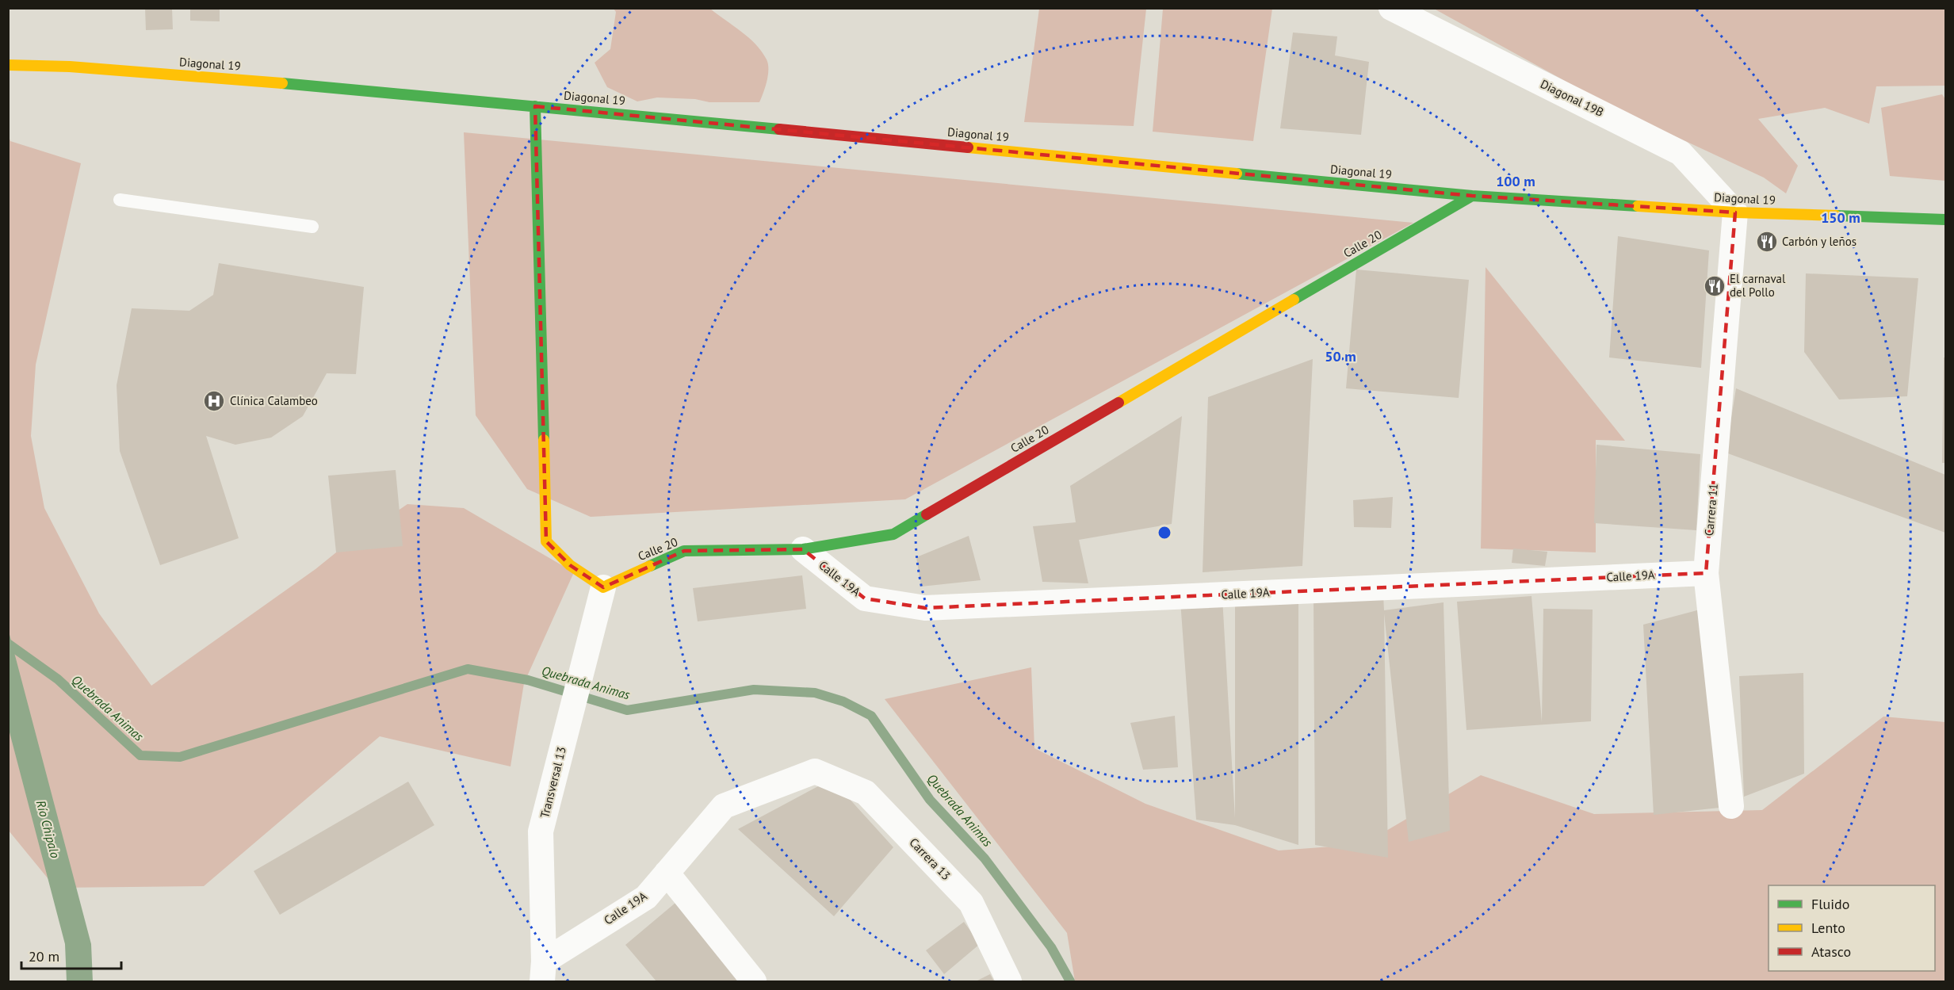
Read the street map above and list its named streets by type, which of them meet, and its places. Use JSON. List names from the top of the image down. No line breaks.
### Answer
{"streets":{"street":["Diagonal 19","Diagonal 19B","Calle 20","Carrera 11","Calle 19A","Transversal 13","Carrera 13"]},"crossings":[["Diagonal 19","Diagonal 19B"],["Diagonal 19","Calle 20"],["Diagonal 19","Carrera 11"],["Diagonal 19B","Carrera 11"],["Calle 20","Calle 19A"],["Calle 20","Transversal 13"],["Carrera 11","Calle 19A"],["Calle 19A","Transversal 13"],["Calle 19A","Carrera 13"]],"water":["Quebrada Animas","Río Chipalo"],"places":{"restaurant":["Carbón y leños","El carnaval del Pollo"],"hospital":["Clínica Calambeo"]},"legend":["Fluido","Lento","Atasco"],"scale_bar":"20 m","rings":["100 m","150 m","50 m"]}
